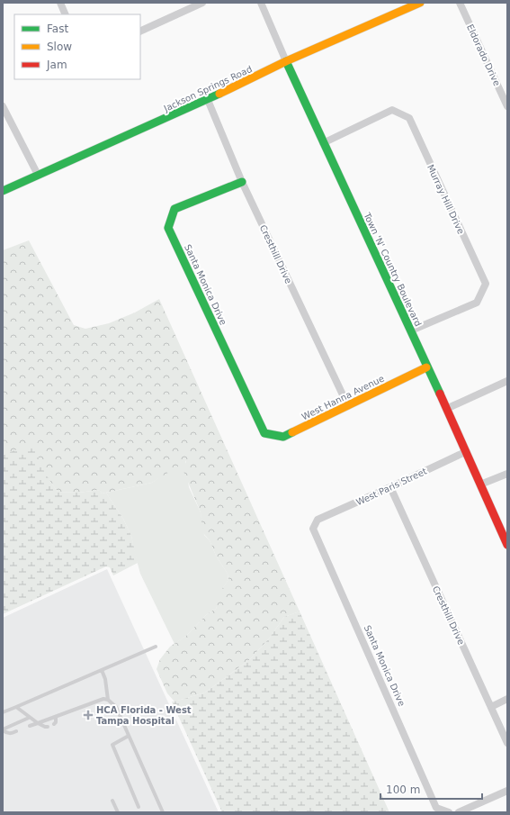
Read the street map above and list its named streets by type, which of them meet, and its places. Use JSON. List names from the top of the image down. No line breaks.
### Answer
{"streets":{"street":["Eldorado Drive","Jackson Springs Road","Murray Hill Drive","Cresthill Drive","Town 'N' Country Boulevard","Santa Monica Drive","West Hanna Avenue","West Paris Street"]},"crossings":[["Jackson Springs Road","Cresthill Drive"],["Jackson Springs Road","Town 'N' Country Boulevard"],["Murray Hill Drive","Town 'N' Country Boulevard"],["Cresthill Drive","Santa Monica Drive"],["Cresthill Drive","West Hanna Avenue"],["Cresthill Drive","West Paris Street"],["Town 'N' Country Boulevard","West Hanna Avenue"],["Town 'N' Country Boulevard","West Paris Street"],["Santa Monica Drive","West Hanna Avenue"],["Santa Monica Drive","West Paris Street"]],"places":{"health":["HCA Florida - West Tampa Hospital"]},"legend":["Fast","Slow","Jam"],"scale_bar":"100 m"}
